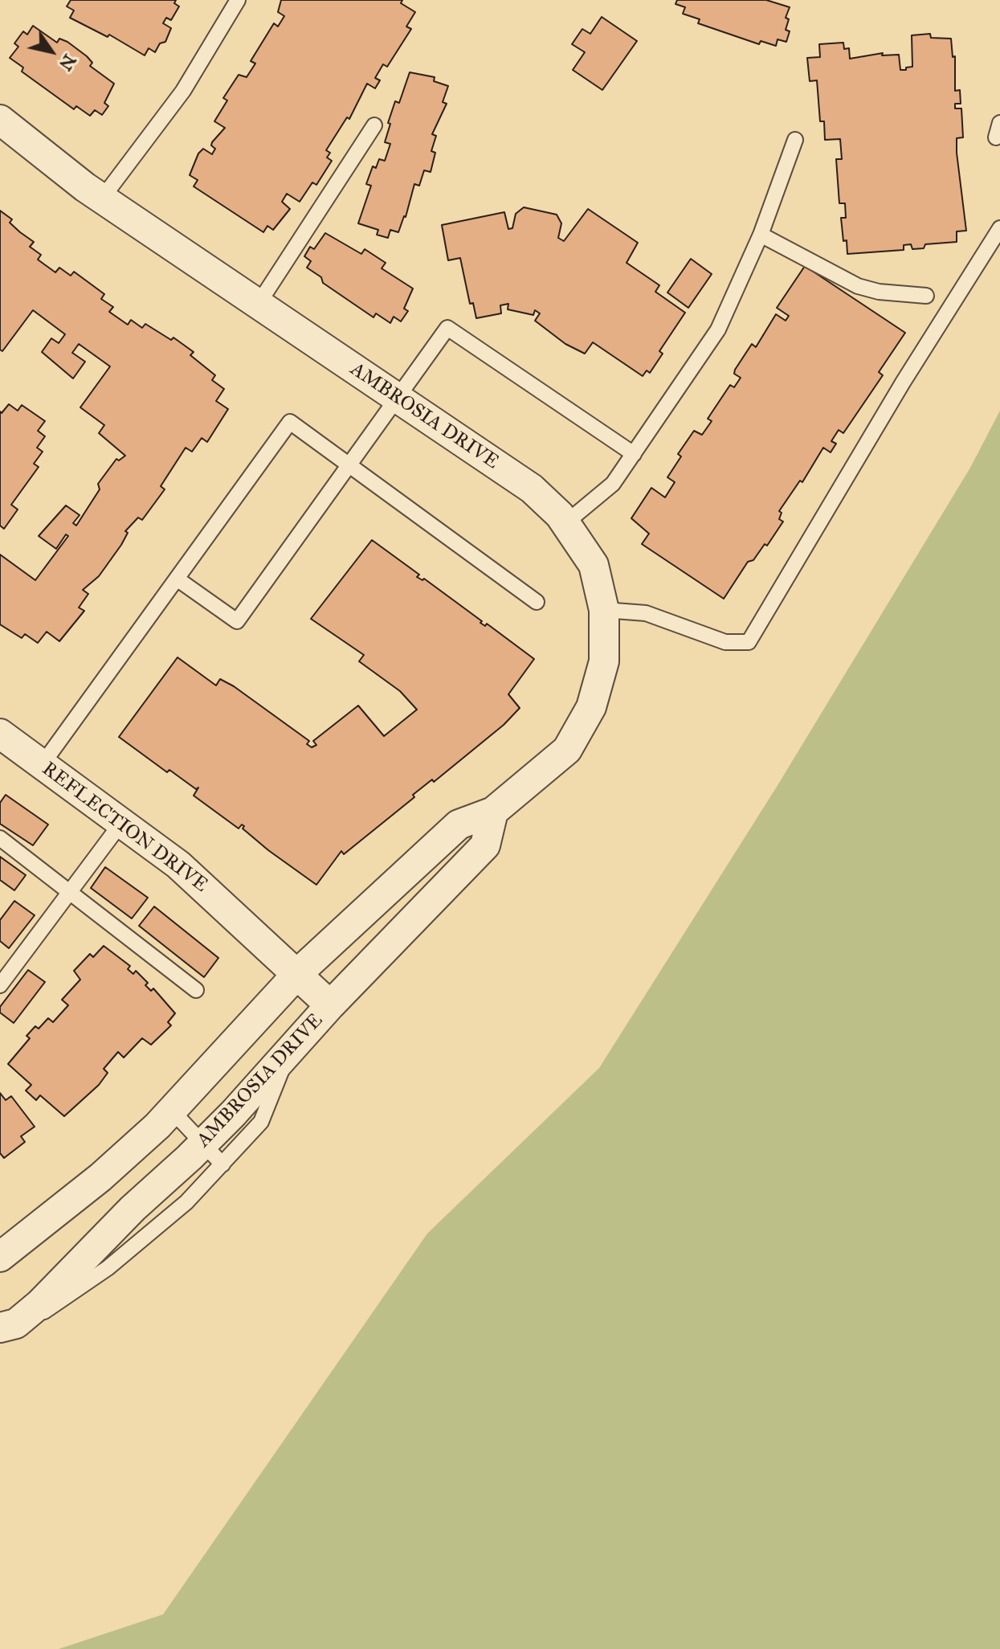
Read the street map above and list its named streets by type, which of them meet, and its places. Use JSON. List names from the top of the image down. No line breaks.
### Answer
{"streets":{"street":["AMBROSIA DRIVE","REFLECTION DRIVE"]},"crossings":[["AMBROSIA DRIVE","REFLECTION DRIVE"]],"north":"bottom right"}
